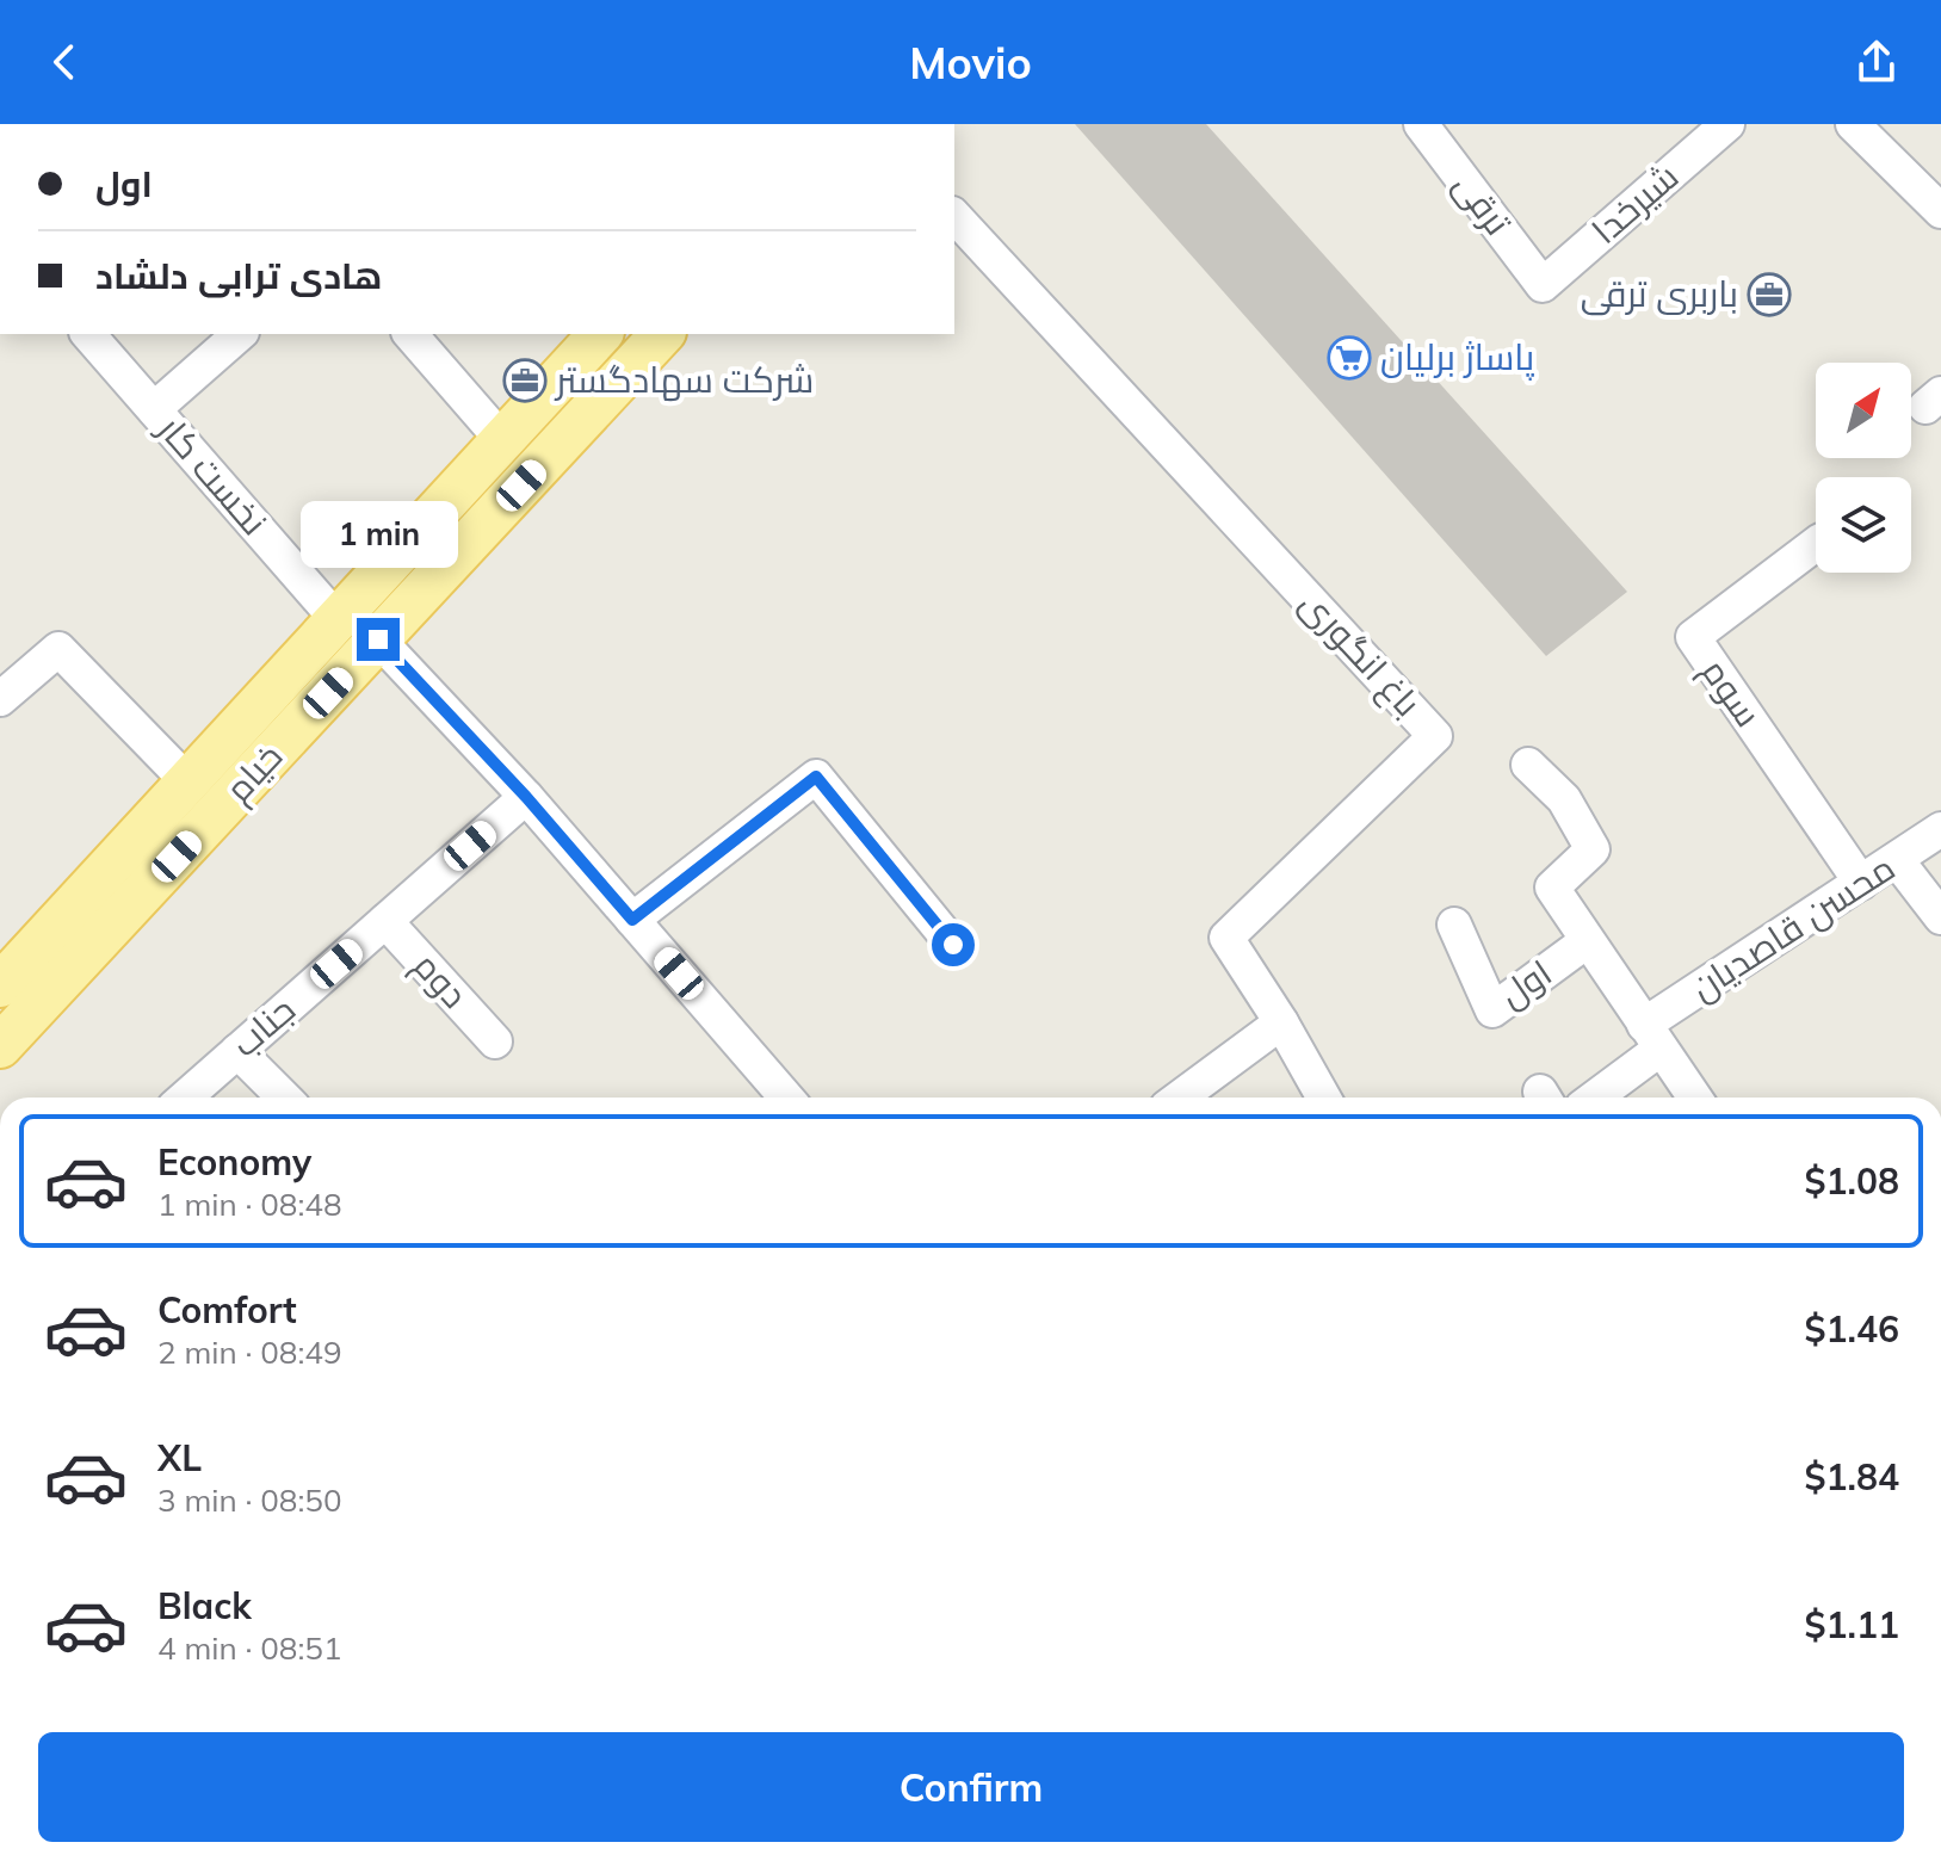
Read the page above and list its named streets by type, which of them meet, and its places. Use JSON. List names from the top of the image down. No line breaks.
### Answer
{"streets":{"main road":["خیام"],"street":["ترقی","شیرخدا","نخست کار","باغ انگوری","سوم","محسن قاصدیان","دوم","اول","جناب"]},"crossings":[["ترقی","شیرخدا"],["سوم","محسن قاصدیان"],["دوم","جناب"]],"places":{"office":["باربری ترقی","شرکت سهادگستر"],"supermarket":["پاساژ برلیان"]},"north":"top right","page":{"header":"Movio","banner":["اول","هادی ترابی دلشاد"],"bubble":"1 min","list":[{"name":"Economy","note":"1 min · 08:48","value":"$1.08"},{"name":"Comfort","note":"2 min · 08:49","value":"$1.46"},{"name":"XL","note":"3 min · 08:50","value":"$1.84"},{"name":"Black","note":"4 min · 08:51","value":"$1.11"}],"buttons":"Confirm"}}
